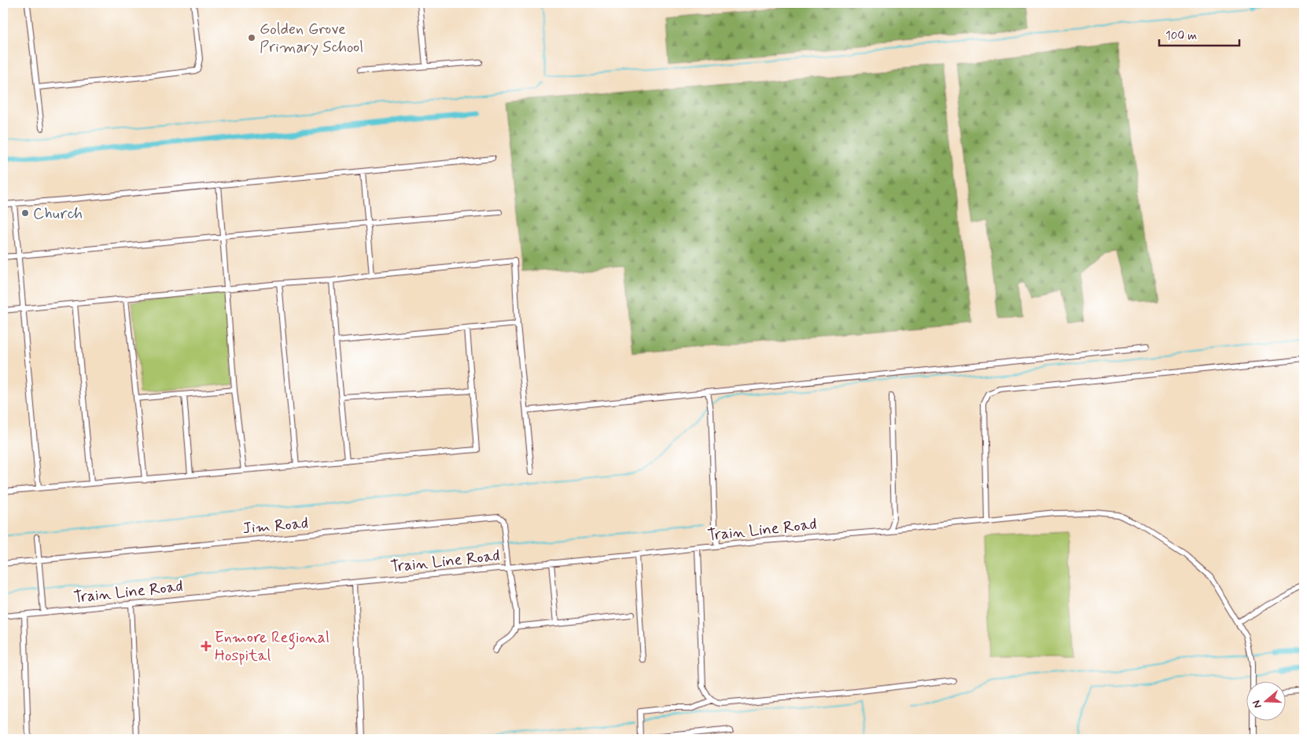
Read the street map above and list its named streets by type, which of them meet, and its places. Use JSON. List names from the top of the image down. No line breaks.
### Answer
{"streets":{"street":["Jim Road","Train Line Road"]},"crossings":[["Jim Road","Train Line Road"]],"places":{"other":["Golden Grove Primary School","Church"],"health":["Enmore Regional Hospital"]},"scale_bar":"100 m","north":"left"}
